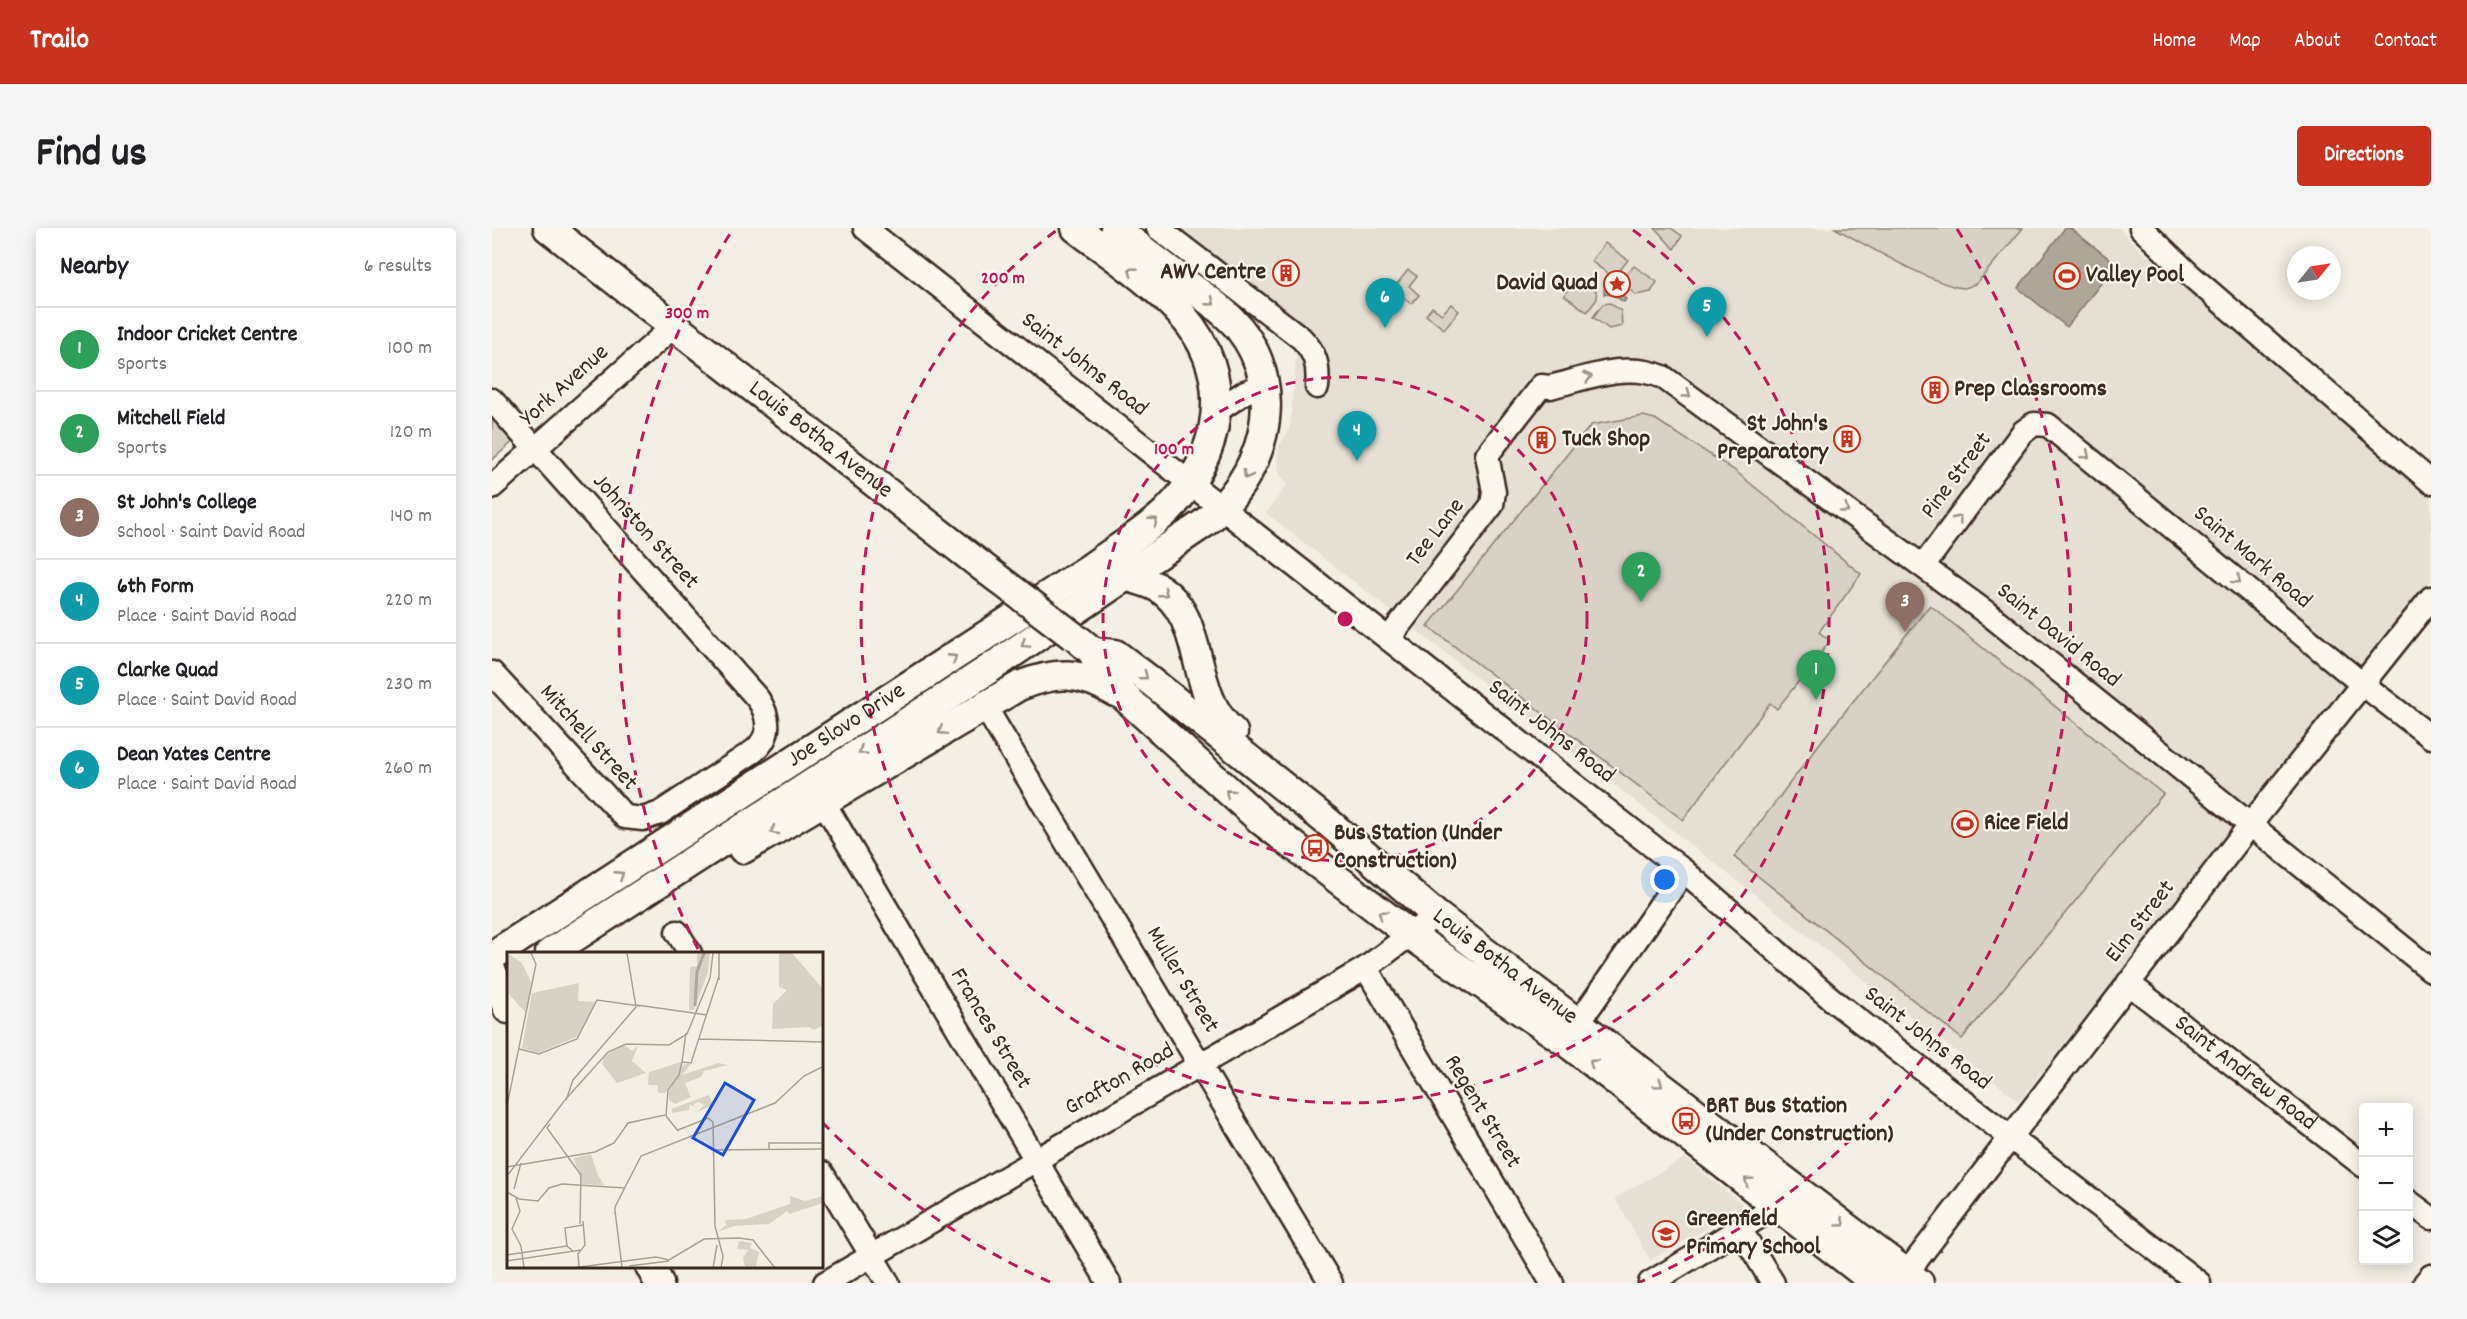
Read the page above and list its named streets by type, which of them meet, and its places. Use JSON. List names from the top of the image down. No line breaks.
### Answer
{"streets":{"main road":["Louis Botha Avenue","Joe Slovo Drive"],"street":["Saint Johns Road","York Avenue","Pine Street","Johnston Street","Tee Lane","Saint Mark Road","Saint David Road","Mitchell Street","Elm Street","Muller Street","Frances Street","Saint Andrew Road","Grafton Road","Regent Street"]},"crossings":[["Saint Johns Road","Tee Lane"],["Saint Johns Road","Joe Slovo Drive"],["Saint Johns Road","Elm Street"],["York Avenue","Louis Botha Avenue"],["York Avenue","Johnston Street"],["Louis Botha Avenue","Elm Street"],["Louis Botha Avenue","Grafton Road"],["Pine Street","Saint Mark Road"],["Pine Street","Saint David Road"],["Johnston Street","Mitchell Street"],["Tee Lane","Saint David Road"],["Saint Mark Road","Elm Street"],["Saint David Road","Elm Street"],["Elm Street","Saint Andrew Road"],["Muller Street","Grafton Road"],["Frances Street","Grafton Road"],["Grafton Road","Regent Street"]],"one_way":["Pine Street","Tee Lane"],"places":{"building":["AWV Centre","Prep Classrooms","St John's Preparatory","Tuck Shop"],"sports":["Valley Pool","Rice Field"],"place":["David Quad"],"bus stop":["Bus Station (Under Construction)","BRT Bus Station (Under Construction)"],"school or university":["Greenfield Primary School"]},"north":"top right","page":{"header":"Trailo","nav":["Home","Map","About","Contact"],"title":"Find us","buttons":"Directions","heading":["Nearby","6 results"],"pins":["6","5","4","2","3","1"],"list":[{"mark":"1","name":"Indoor Cricket Centre","note":"Sports","value":"100 m"},{"mark":"2","name":"Mitchell Field","note":"Sports","value":"120 m"},{"mark":"3","name":"St John's College","note":"School · Saint David Road","value":"140 m"},{"mark":"4","name":"6th Form","note":"Place · Saint David Road","value":"220 m"},{"mark":"5","name":"Clarke Quad","note":"Place · Saint David Road","value":"230 m"},{"mark":"6","name":"Dean Yates Centre","note":"Place · Saint David Road","value":"260 m"}],"map_buttons":["+","−"]},"rings":["200 m","300 m","100 m"]}
